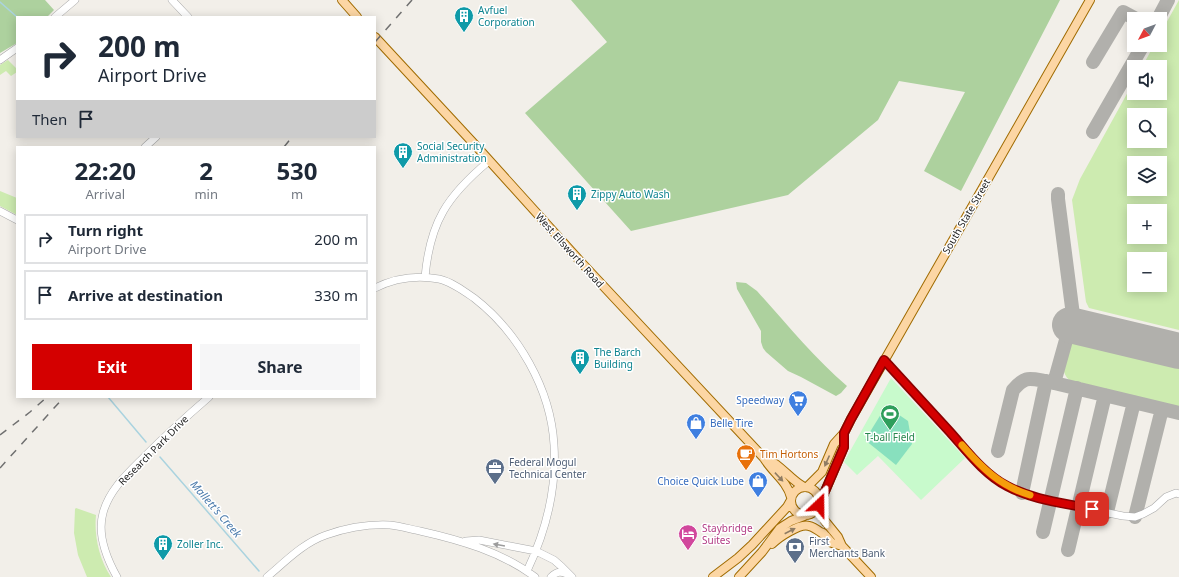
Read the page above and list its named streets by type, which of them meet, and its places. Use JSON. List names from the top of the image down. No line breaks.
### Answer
{"streets":{"main road":["South State Street","West Ellsworth Road"],"street":["Research Park Drive"]},"crossings":[["South State Street","West Ellsworth Road"]],"water":["Mallett's Creek"],"places":{"building":["Avfuel Corporation","Social Security Administration","Zippy Auto Wash","The Barch Building","Zoller Inc."],"supermarket":["Speedway"],"sports":["T-ball Field"],"shop":["Belle Tire","Choice Quick Lube"],"cafe":["Tim Hortons"],"office":["Federal Mogul Technical Center"],"hotel":["Staybridge Suites"],"bank":["First Merchants Bank"]},"north":"bottom left","page":{"map_buttons":["+","−"],"turn":["200 m","Airport Drive"],"then":"Then","eta":["22:20","Arrival","2","min","530","m"],"list":[{"name":"Turn right","note":"Airport Drive","value":"200 m"},{"name":"Arrive at destination","value":"330 m"}],"buttons":["Exit","Share"]}}
